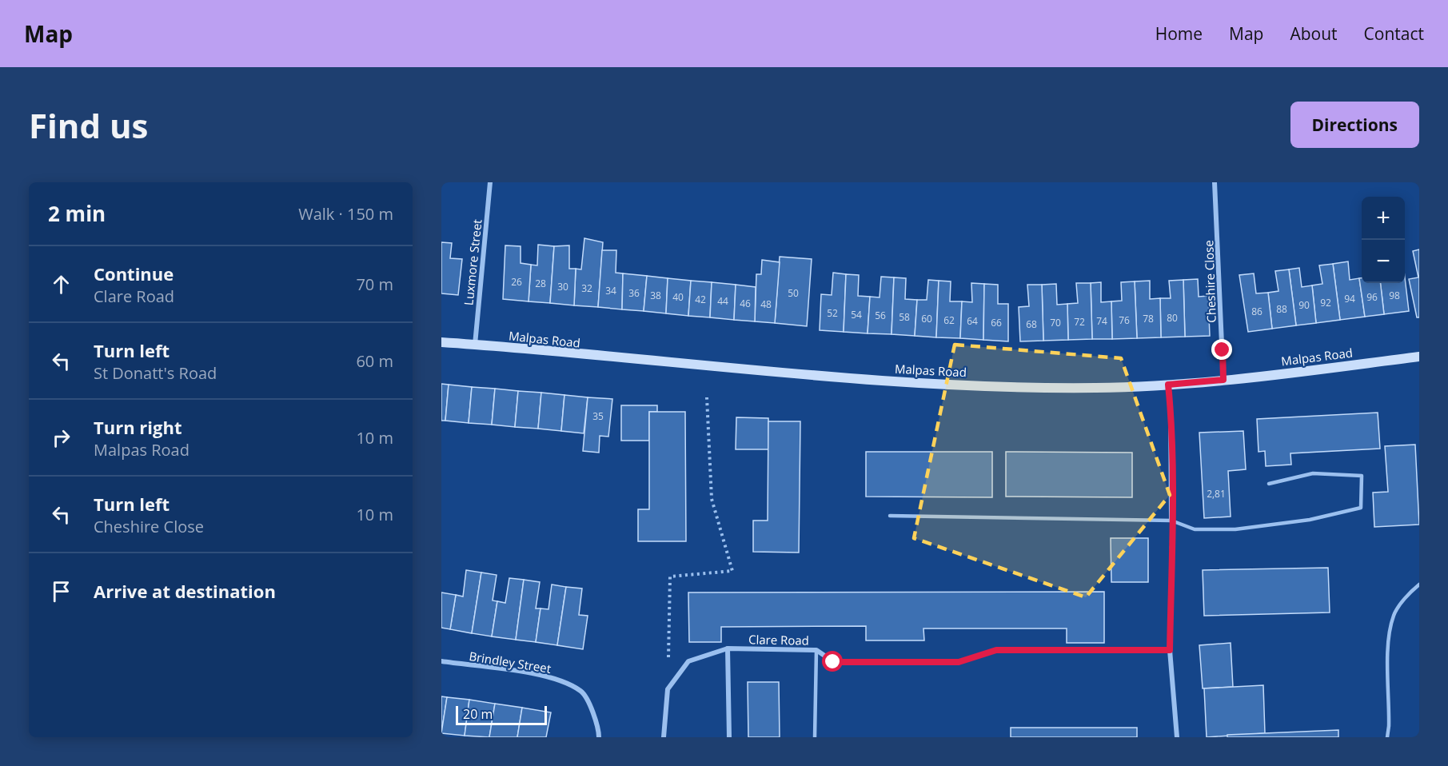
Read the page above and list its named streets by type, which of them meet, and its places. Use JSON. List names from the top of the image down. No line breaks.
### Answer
{"streets":{"main road":["Malpas Road"],"street":["Luxmore Street","Cheshire Close","Clare Road","Brindley Street"]},"crossings":[["Luxmore Street","Malpas Road"],["Cheshire Close","Malpas Road"]],"house_numbers":["26","28","30","32","34","36","50","38","98","40","96","94","42","44","92","46","48","90","88","86","52","54","56","58","80","60","78","62","76","64","74","72","66","70","68","35","2,81"],"scale_bar":"20 m","page":{"header":"Map","nav":["Home","Map","About","Contact"],"buttons":"Directions","title":"Find us","heading":["2 min","Walk · 150 m"],"map_buttons":["+","−"],"list":[["Continue","Clare Road","70 m"],["Turn left","St Donatt's Road","60 m"],["Turn right","Malpas Road","10 m"],["Turn left","Cheshire Close","10 m"],"Arrive at destination"],"scale":"20 m"}}
